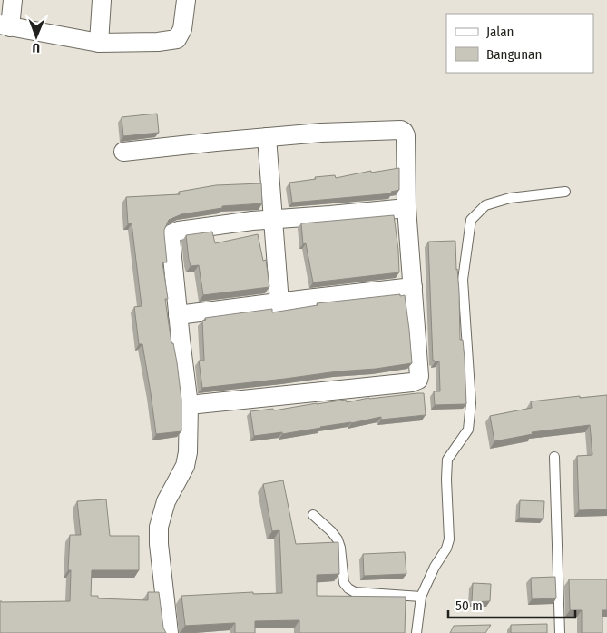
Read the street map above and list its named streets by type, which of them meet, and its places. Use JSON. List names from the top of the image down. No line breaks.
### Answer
{"legend":["Jalan","Bangunan"],"scale_bar":"50 m","north":"bottom"}
